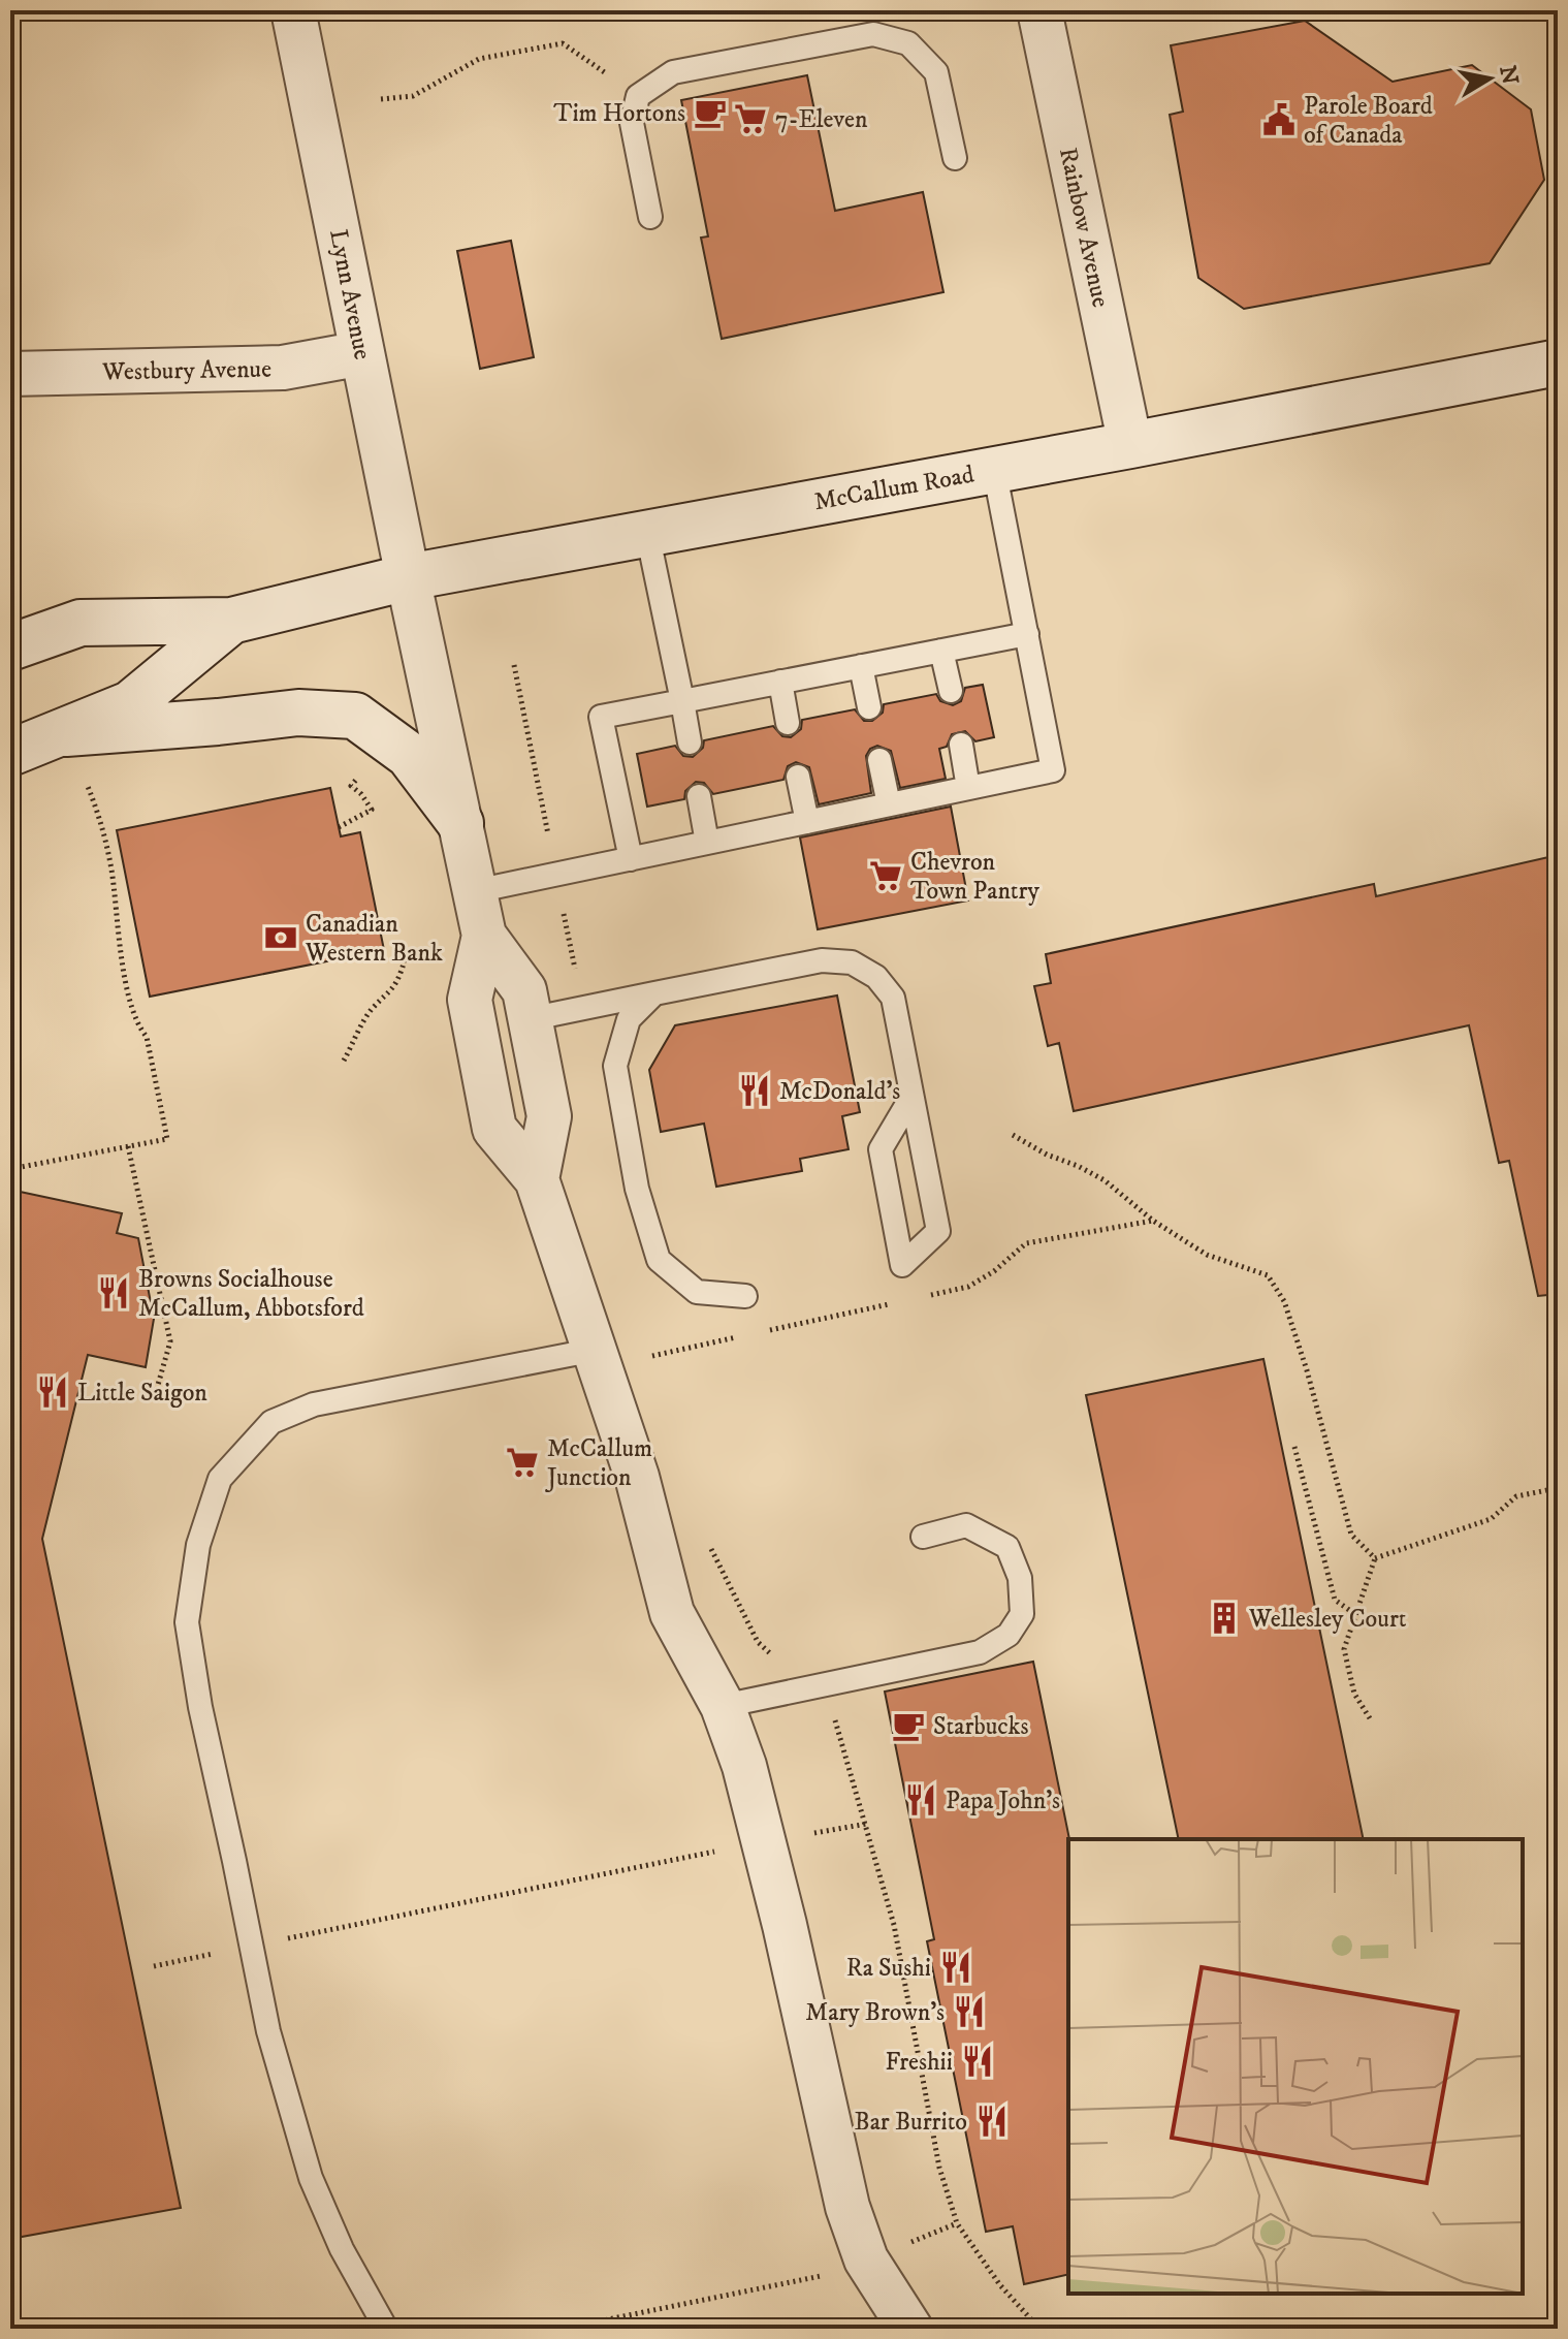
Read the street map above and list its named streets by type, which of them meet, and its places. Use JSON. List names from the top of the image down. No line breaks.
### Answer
{"streets":{"main road":["McCallum Road"],"street":["Rainbow Avenue","Lynn Avenue","Westbury Avenue"]},"crossings":[["Rainbow Avenue","McCallum Road"],["Lynn Avenue","Westbury Avenue"],["Lynn Avenue","McCallum Road"]],"places":{"cafe":["Tim Hortons","Starbucks"],"supermarket":["7-Eleven","Chevron Town Pantry","McCallum Junction"],"public building":["Parole Board of Canada"],"bank":["Canadian Western Bank"],"restaurant":["McDonald's","Browns Socialhouse McCallum, Abbotsford","Little Saigon","Papa John's","Ra Sushi","Mary Brown's","Freshii","Bar Burrito"],"building":["Wellesley Court"]},"north":"right"}
